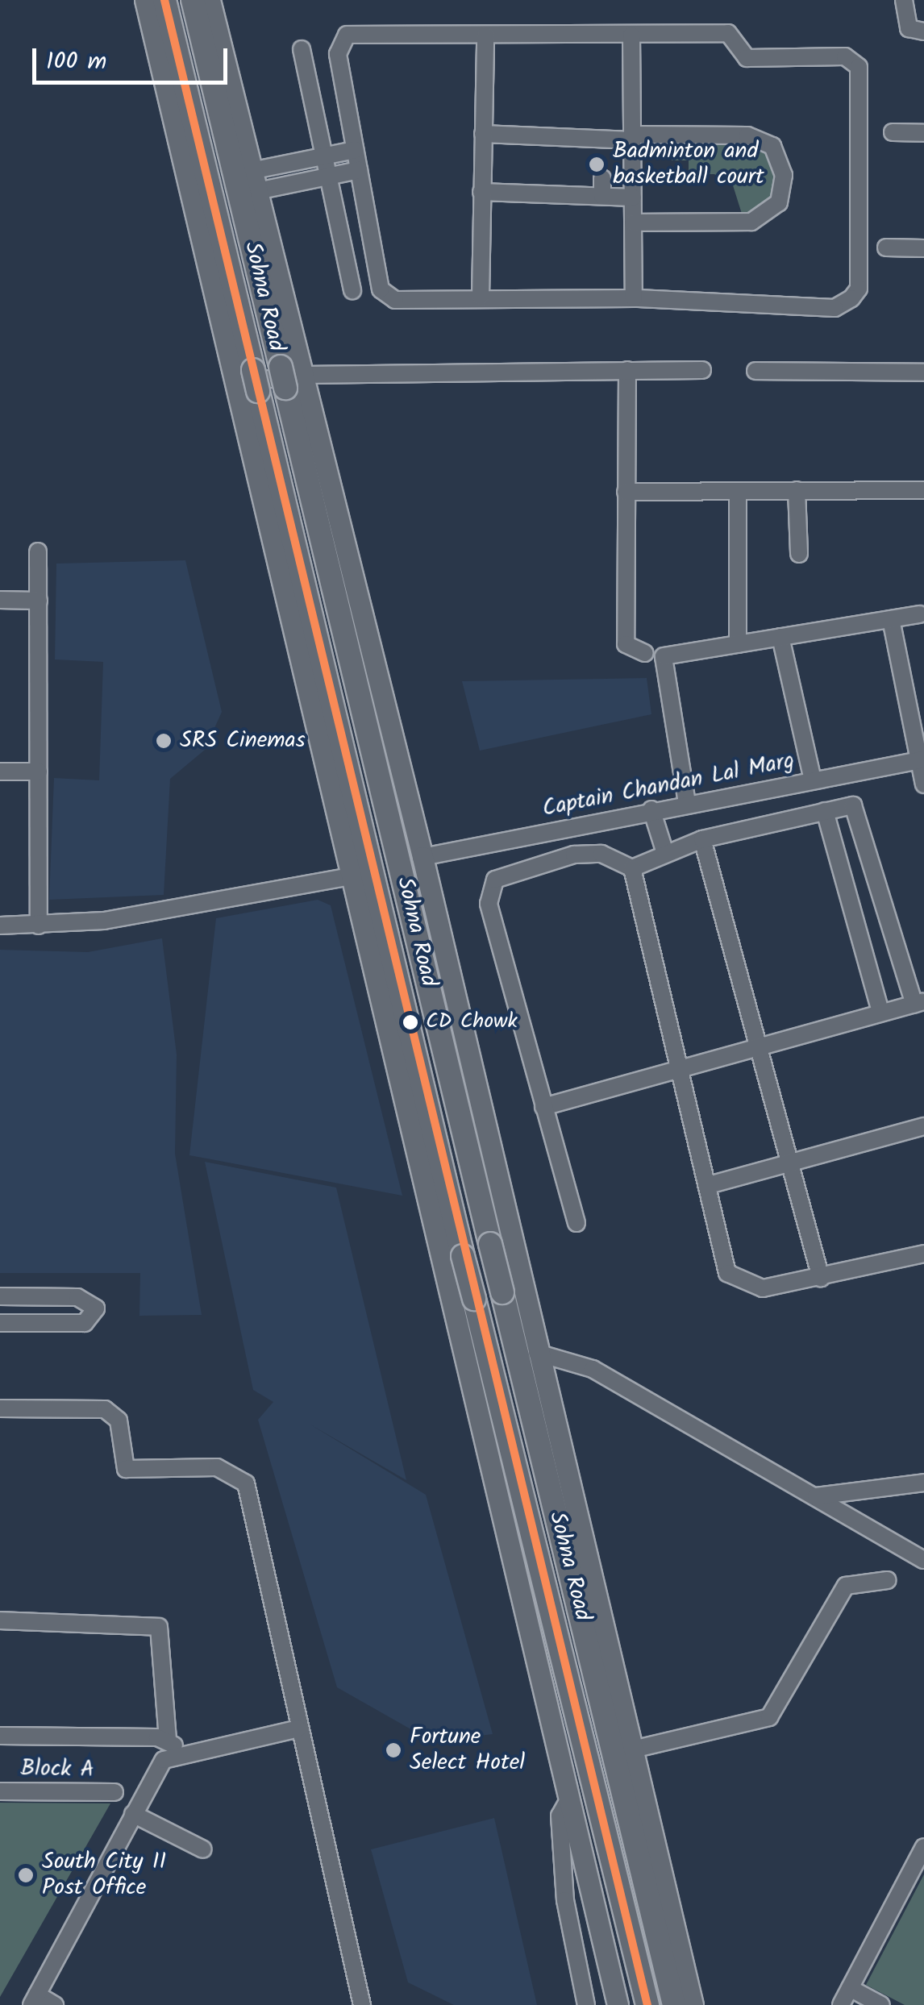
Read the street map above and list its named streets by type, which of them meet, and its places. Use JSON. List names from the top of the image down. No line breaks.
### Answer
{"streets":{"highway":["Sohna Road"],"street":["Captain Chandan Lal Marg","Block A"]},"places":["Badminton and basketball court","SRS Cinemas","CD Chowk","Fortune Select Hotel","South City II Post Office"],"scale_bar":"100 m"}
